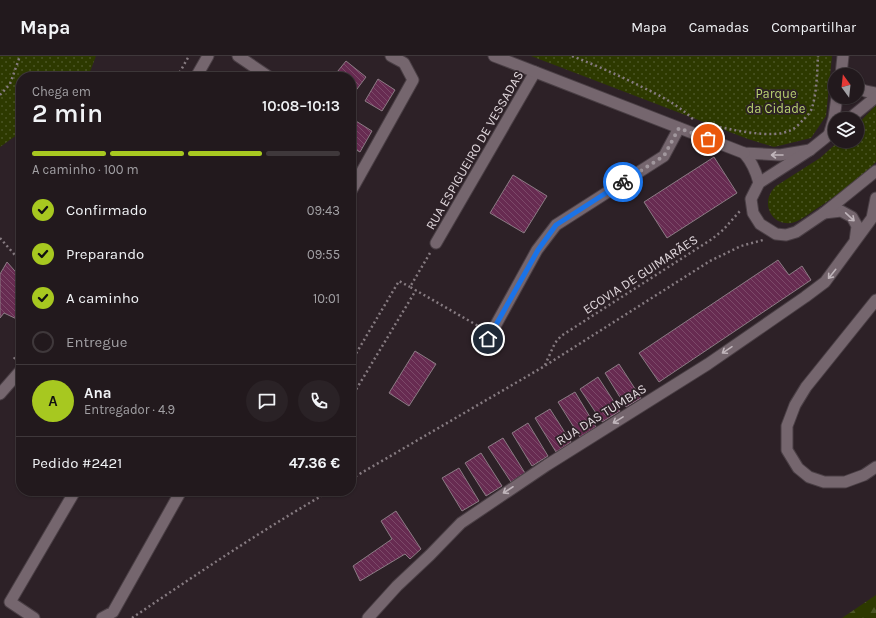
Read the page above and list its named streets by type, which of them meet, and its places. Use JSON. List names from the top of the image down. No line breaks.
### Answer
{"streets":{"street":["RUA ESPIGUEIRO DE VESSADAS","RUA DAS TUMBAS"],"path":["ECOVIA DE GUIMARÃES"]},"one_way":["RUA DAS TUMBAS"],"parks":["Parque da Cidade"],"north":"top","page":{"header":"Mapa","nav":["Mapa","Camadas","Compartilhar"],"heading":["2 min","Chega em","10:08–10:13"],"panel":["Ana","Entregador · 4.9","Pedido #2421","47.36 €"],"bar":"A caminho · 100 m","list":[["Confirmado","09:43"],["Preparando","09:55"],["A caminho","10:01"],"Entregue"],"round":"A"}}
